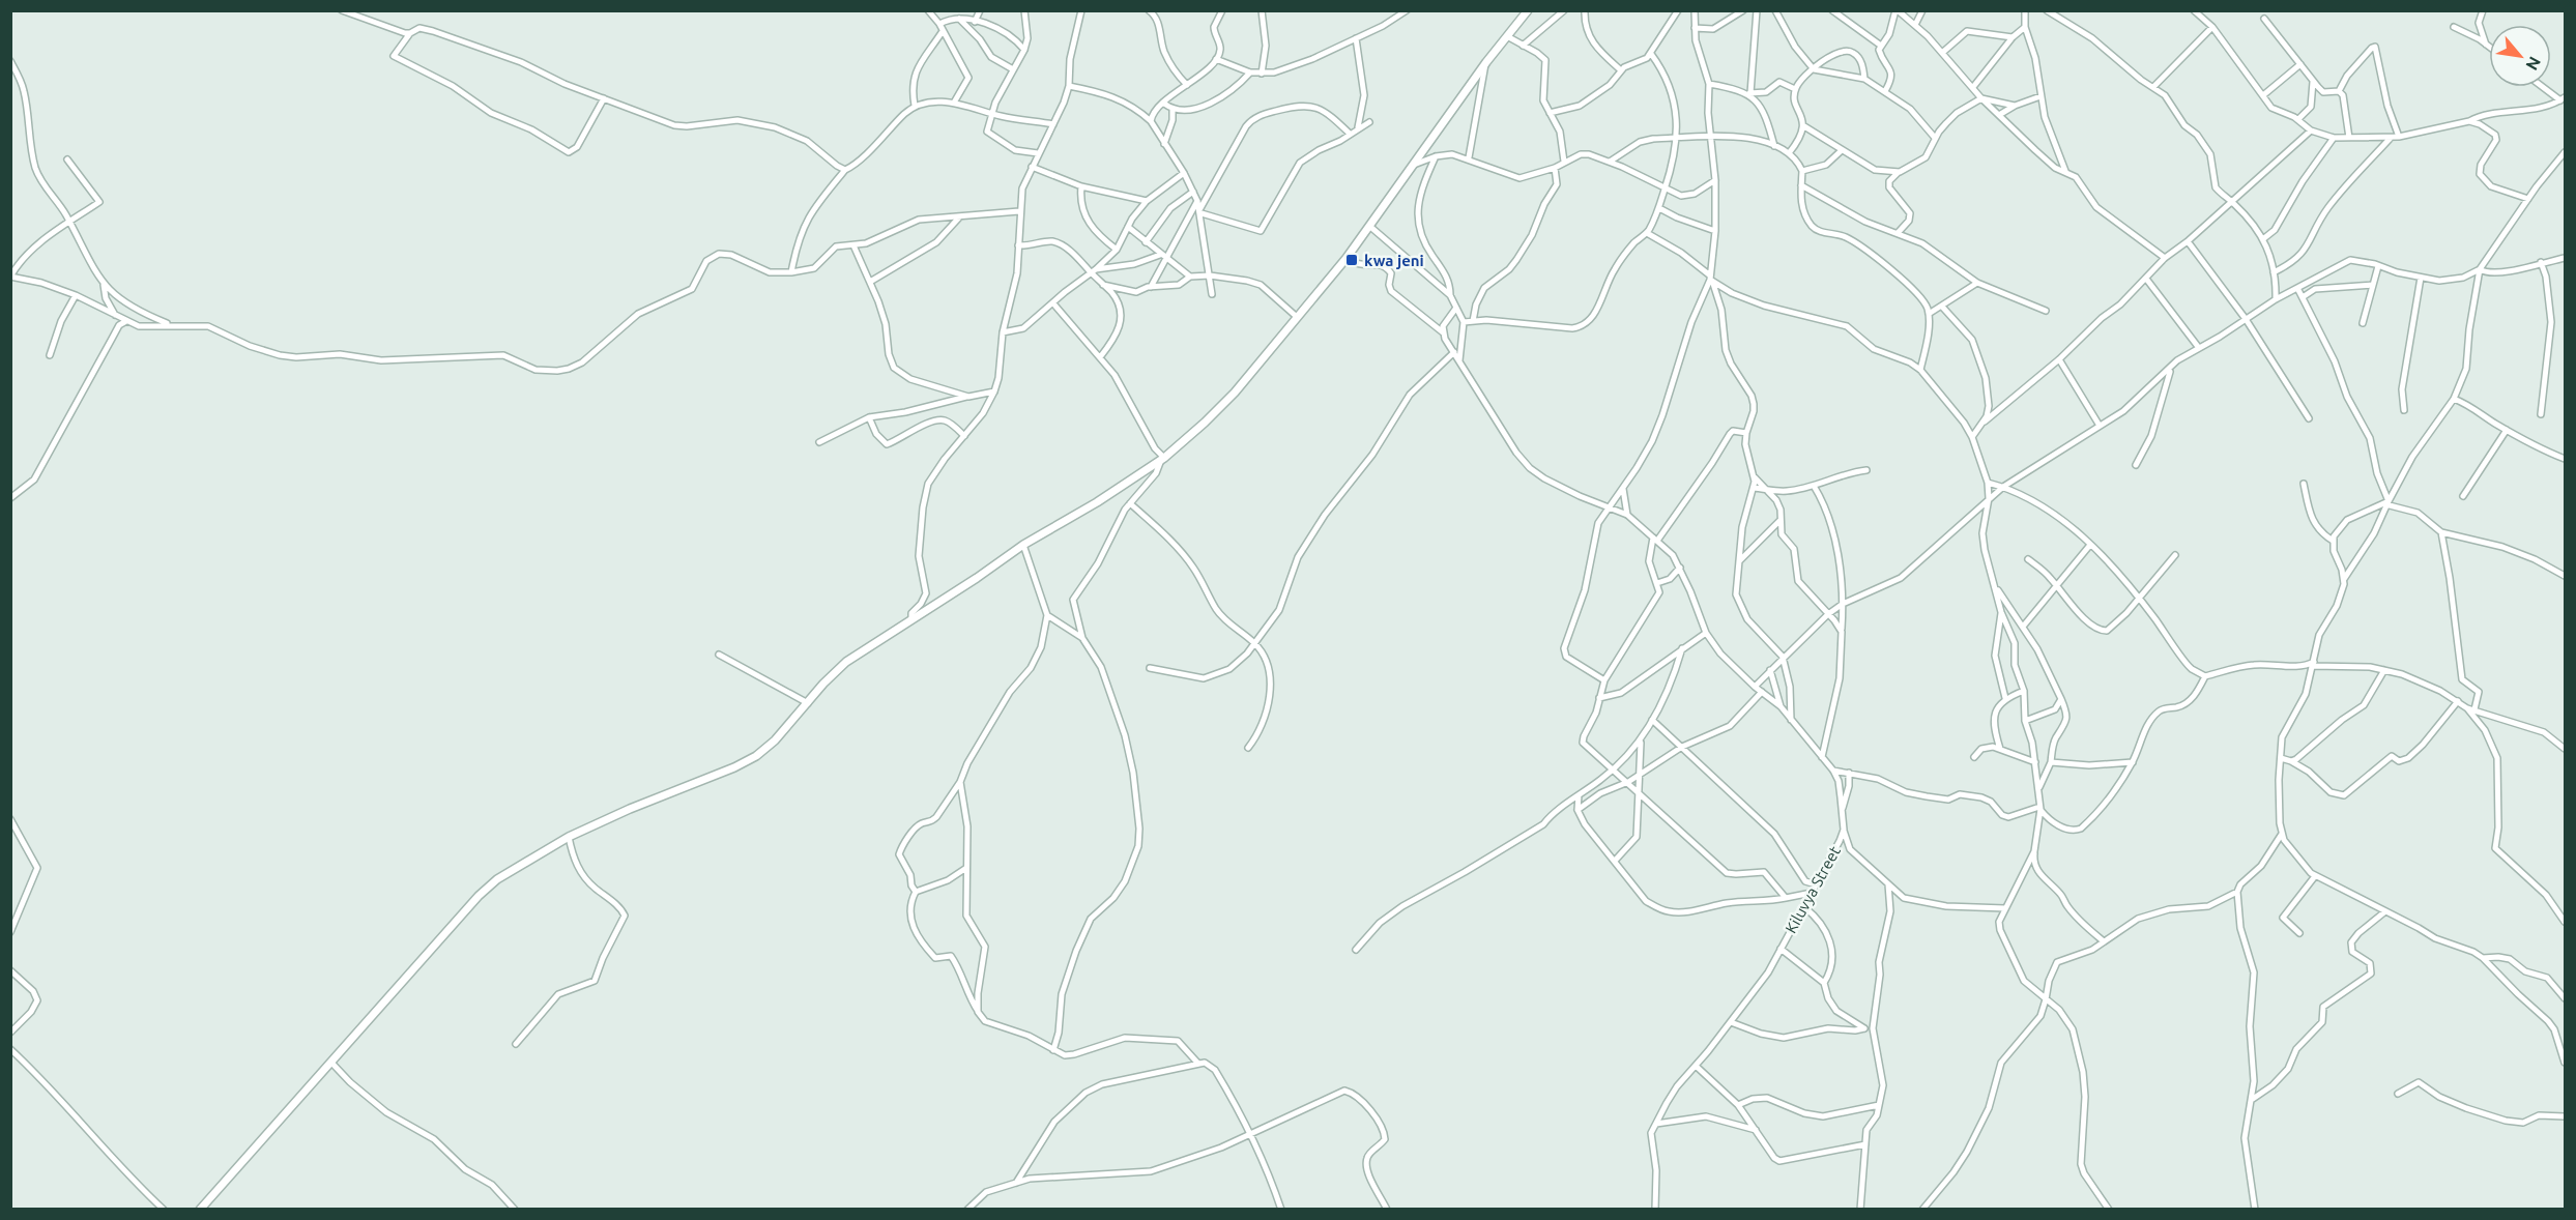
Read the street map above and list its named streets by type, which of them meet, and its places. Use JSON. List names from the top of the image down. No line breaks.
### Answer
{"streets":{"street":["Kiluvya Street"]},"places":{"transit":["kwa jeni"]},"north":"bottom right"}
